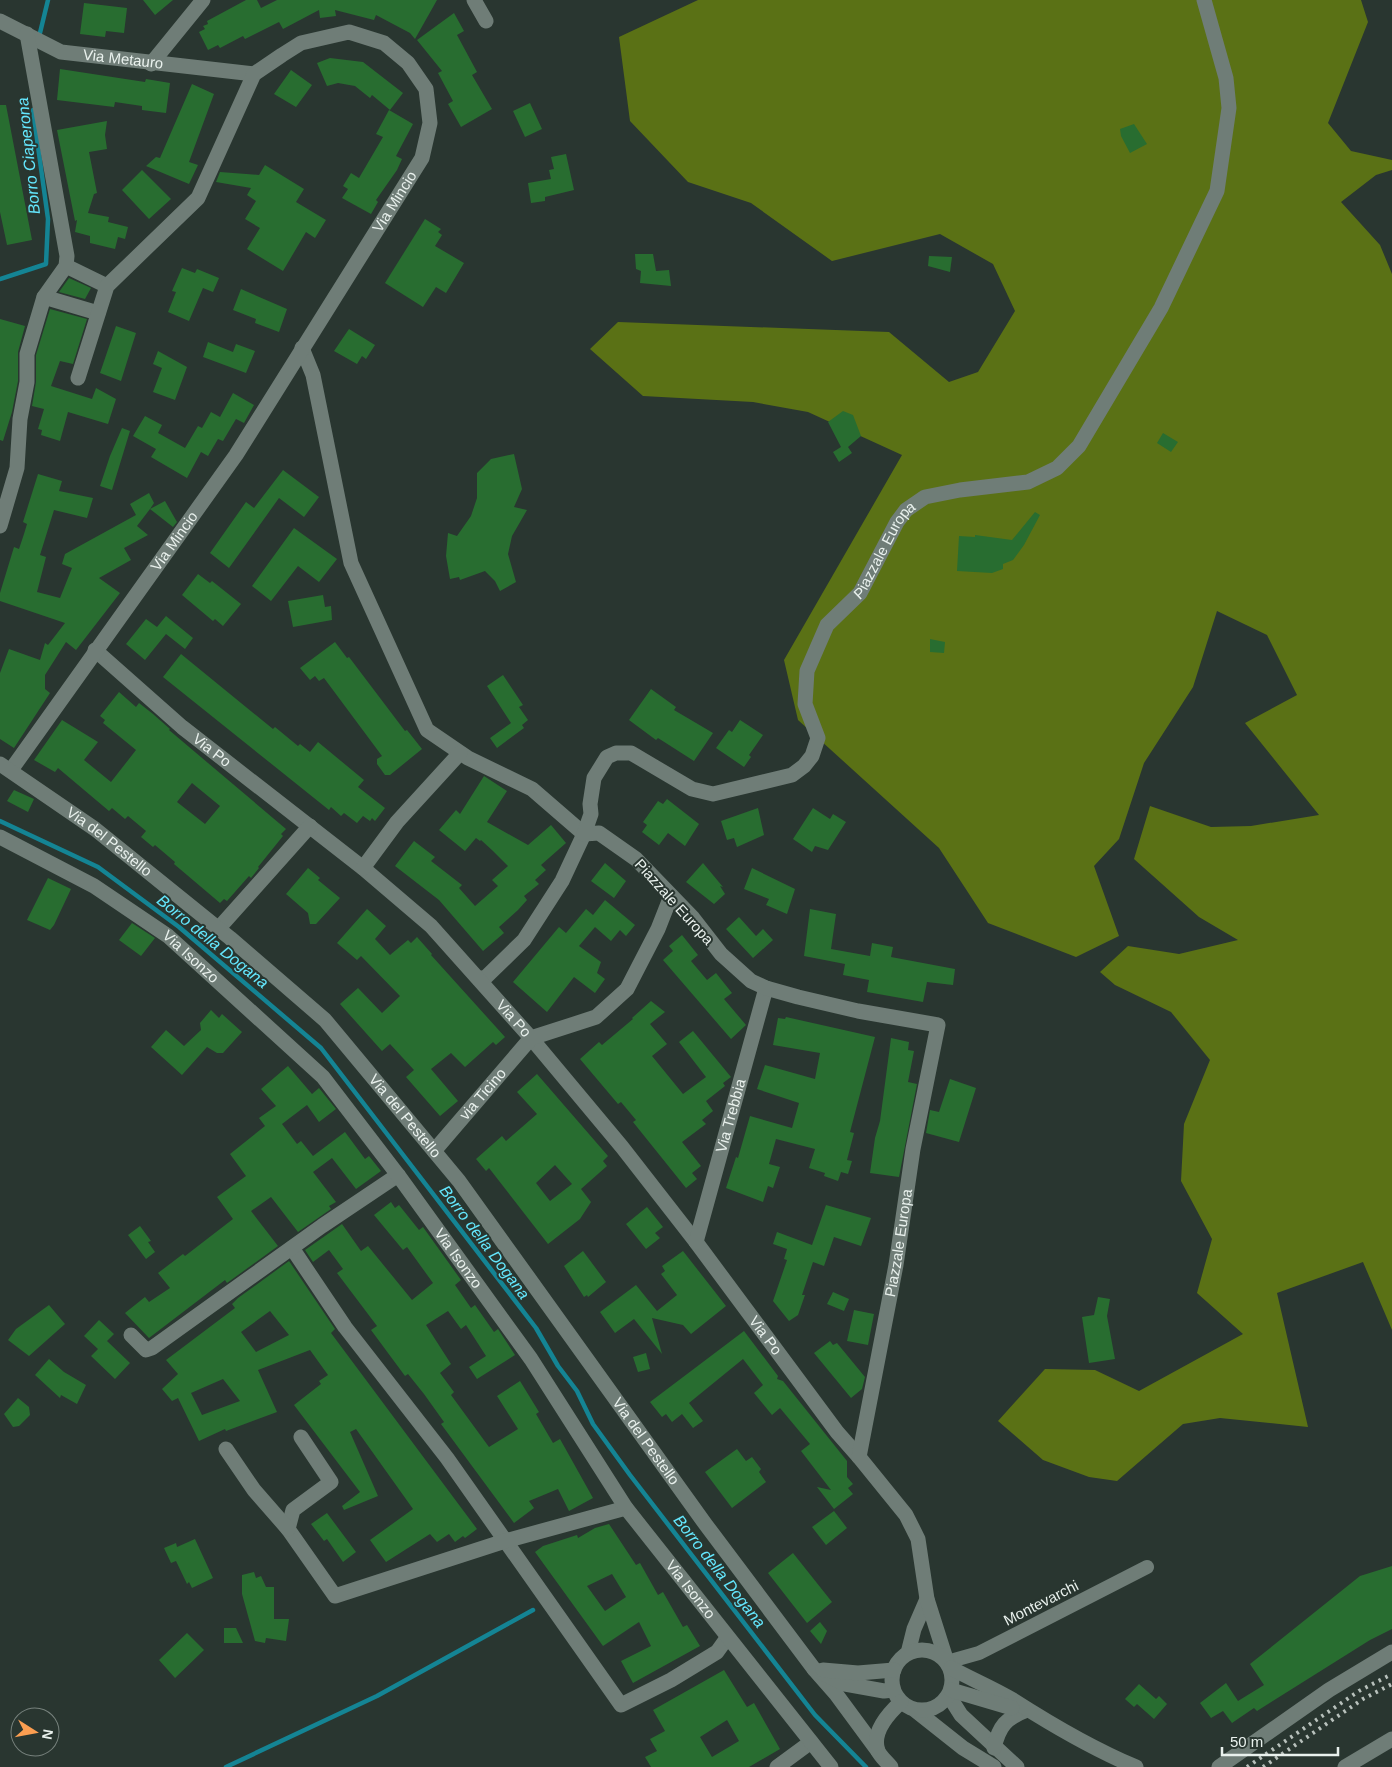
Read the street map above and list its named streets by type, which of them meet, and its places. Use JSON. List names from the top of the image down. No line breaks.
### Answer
{"streets":{"street":["Via Metauro","Via Mincio","Piazzale Europa","Via Po","Via del Pestello","Via Isonzo","via Ticino","Via Trebbia","Montevarchi"]},"crossings":[["Via Metauro","Via Mincio"],["Via Mincio","Via Po"],["Via Mincio","Via del Pestello"],["Piazzale Europa","Via Po"],["Piazzale Europa","Via Trebbia"],["Via Po","via Ticino"],["Via Po","Via Trebbia"],["Via del Pestello","via Ticino"],["Via del Pestello","Montevarchi"]],"water":["Borro Ciaperona","Borro della Dogana"],"scale_bar":"50 m","north":"right"}
